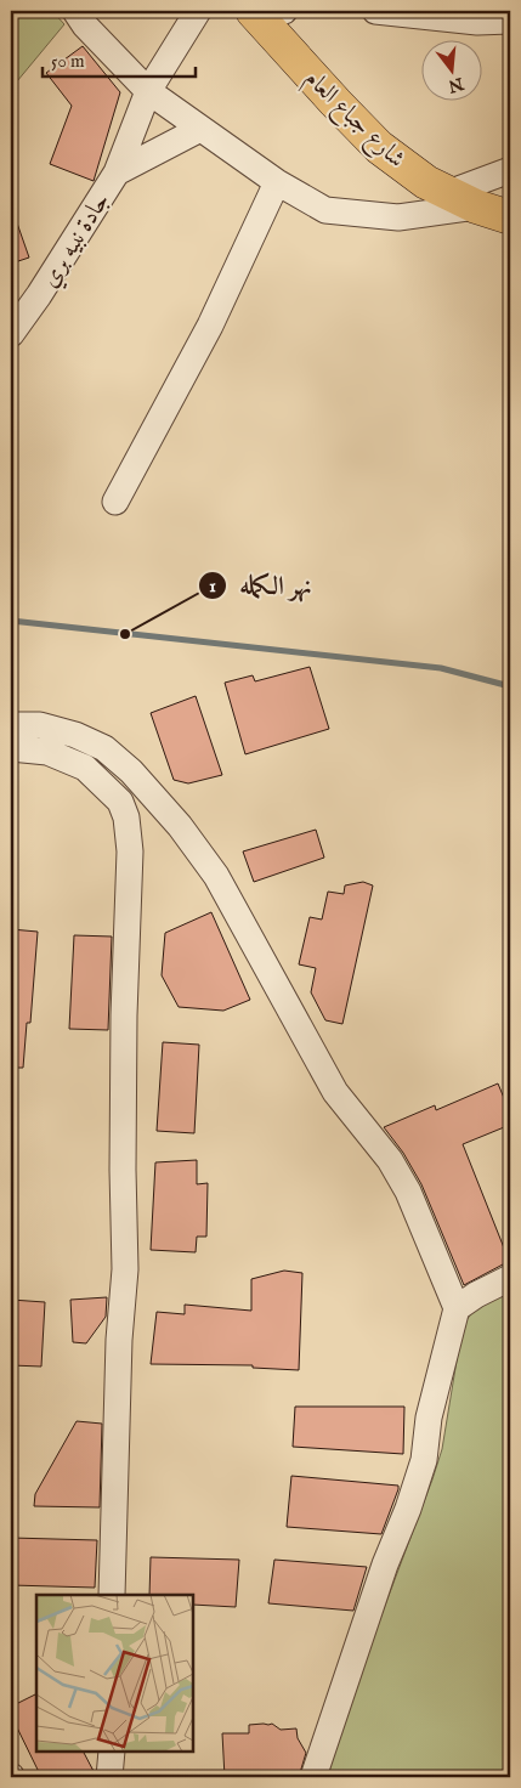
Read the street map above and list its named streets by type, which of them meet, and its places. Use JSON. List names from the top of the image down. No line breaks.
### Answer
{"streets":{"main road":["شارع جباع العام"],"street":["جادة نبيه بري"]},"places":["نهر الكمله"],"scale_bar":"50 m","north":"bottom"}
